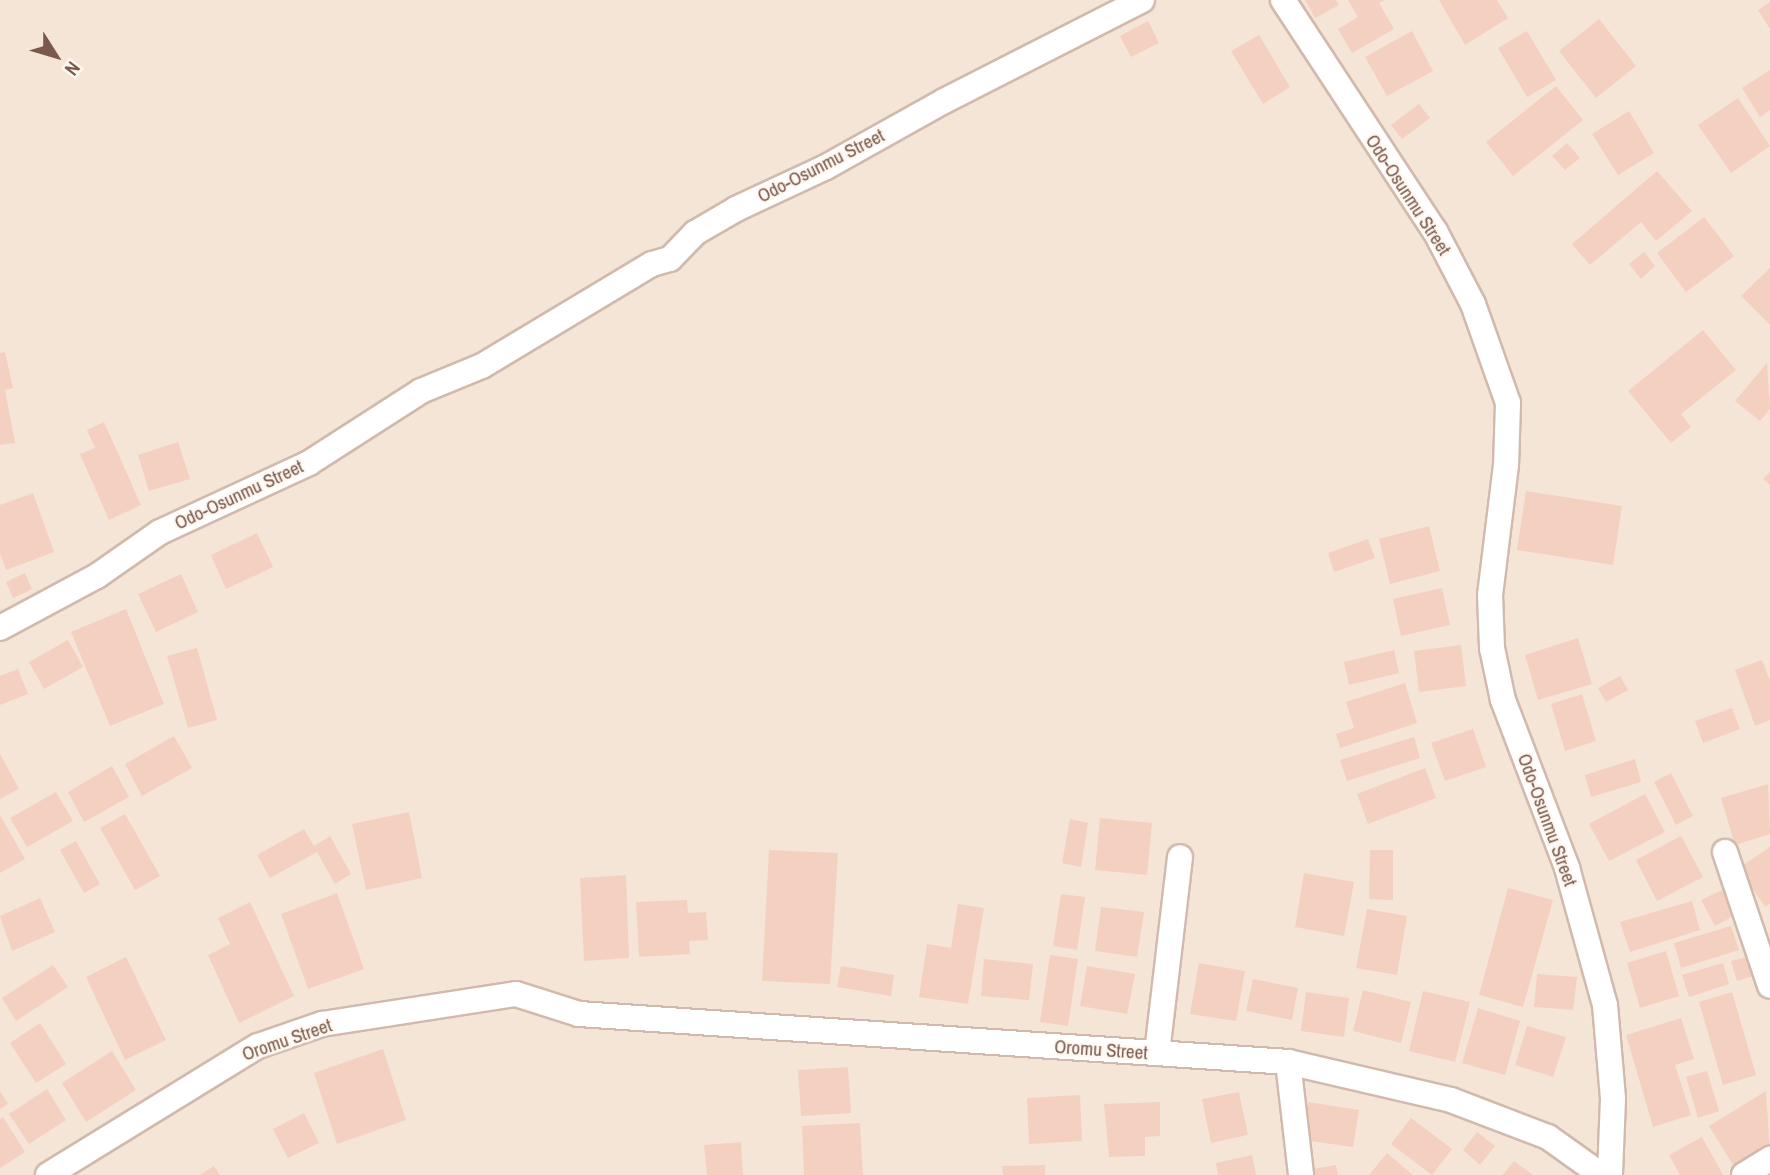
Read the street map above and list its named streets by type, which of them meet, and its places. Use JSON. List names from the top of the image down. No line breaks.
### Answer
{"streets":{"street":["Odo-Osunmu Street","Oromu Street"]},"north":"bottom right"}
